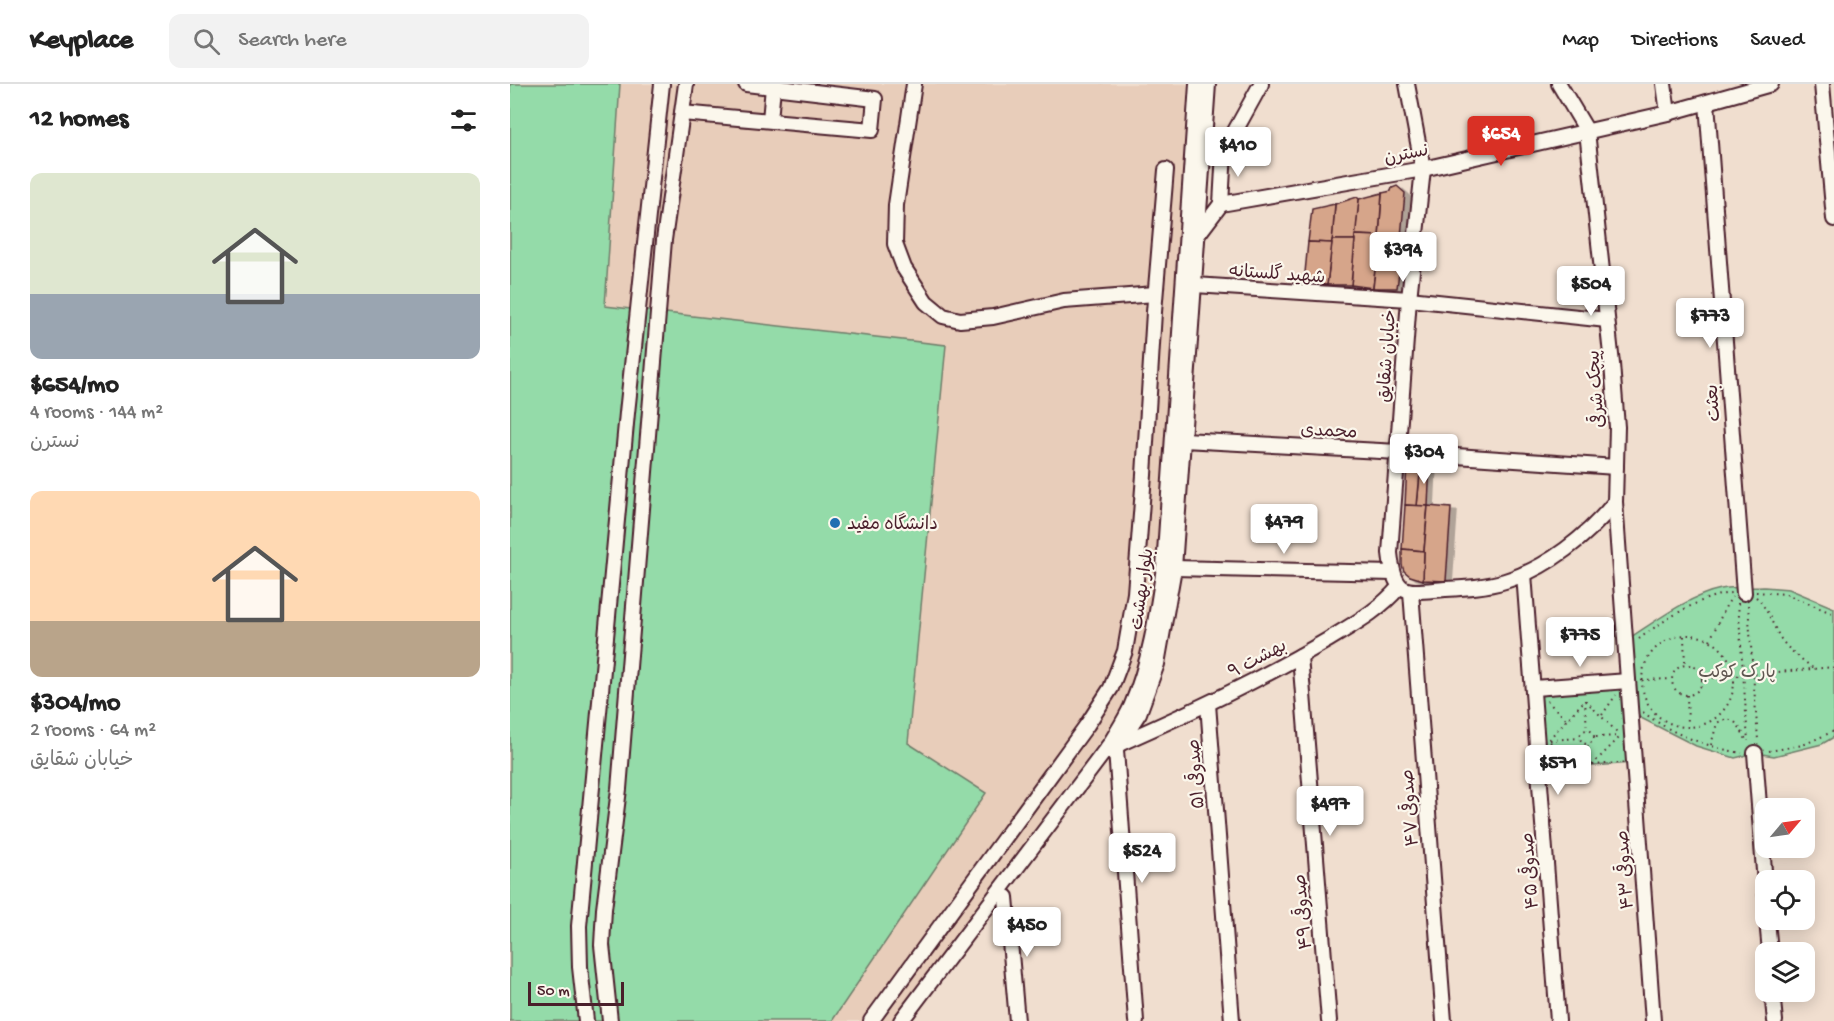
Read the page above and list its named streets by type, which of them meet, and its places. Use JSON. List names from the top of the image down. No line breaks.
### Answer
{"streets":{"street":["نسترن","شهید گلستانه","خیابان شقایق","پیچک شرقی","بعثت","محمدی","بلوار بهشت","بهشت ۹","صدوقی ۵۱","صدوقی ۴۷","صدوقی ۴۳","صدوقی ۴۵","صدوقی ۴۹"]},"crossings":[["نسترن","خیابان شقایق"],["نسترن","پیچک شرقی"],["نسترن","بعثت"],["شهید گلستانه","خیابان شقایق"],["شهید گلستانه","پیچک شرقی"],["شهید گلستانه","بلوار بهشت"],["خیابان شقایق","محمدی"],["خیابان شقایق","بهشت ۹"],["خیابان شقایق","صدوقی ۴۷"],["پیچک شرقی","محمدی"],["پیچک شرقی","صدوقی ۴۳"],["محمدی","بلوار بهشت"],["بلوار بهشت","بهشت ۹"],["بهشت ۹","صدوقی ۵۱"],["بهشت ۹","صدوقی ۴۷"],["بهشت ۹","صدوقی ۴۹"]],"parks":["پارک کوکب"],"places":["دانشگاه مفید"],"scale_bar":"50 m","north":"top right","page":{"header":"Keyplace","search":"Search here","nav":["Map","Directions","Saved"],"heading":"12 homes","price":["$654","$410","$394","$504","$773","$304","$479","$775","$571","$497","$524","$450"],"list":[{"name":"$654/mo","note":"4 rooms · 144 m² · نسترن"},{"name":"$304/mo","note":"2 rooms · 64 m² · خیابان شقایق"}],"scale":"50 m"}}
